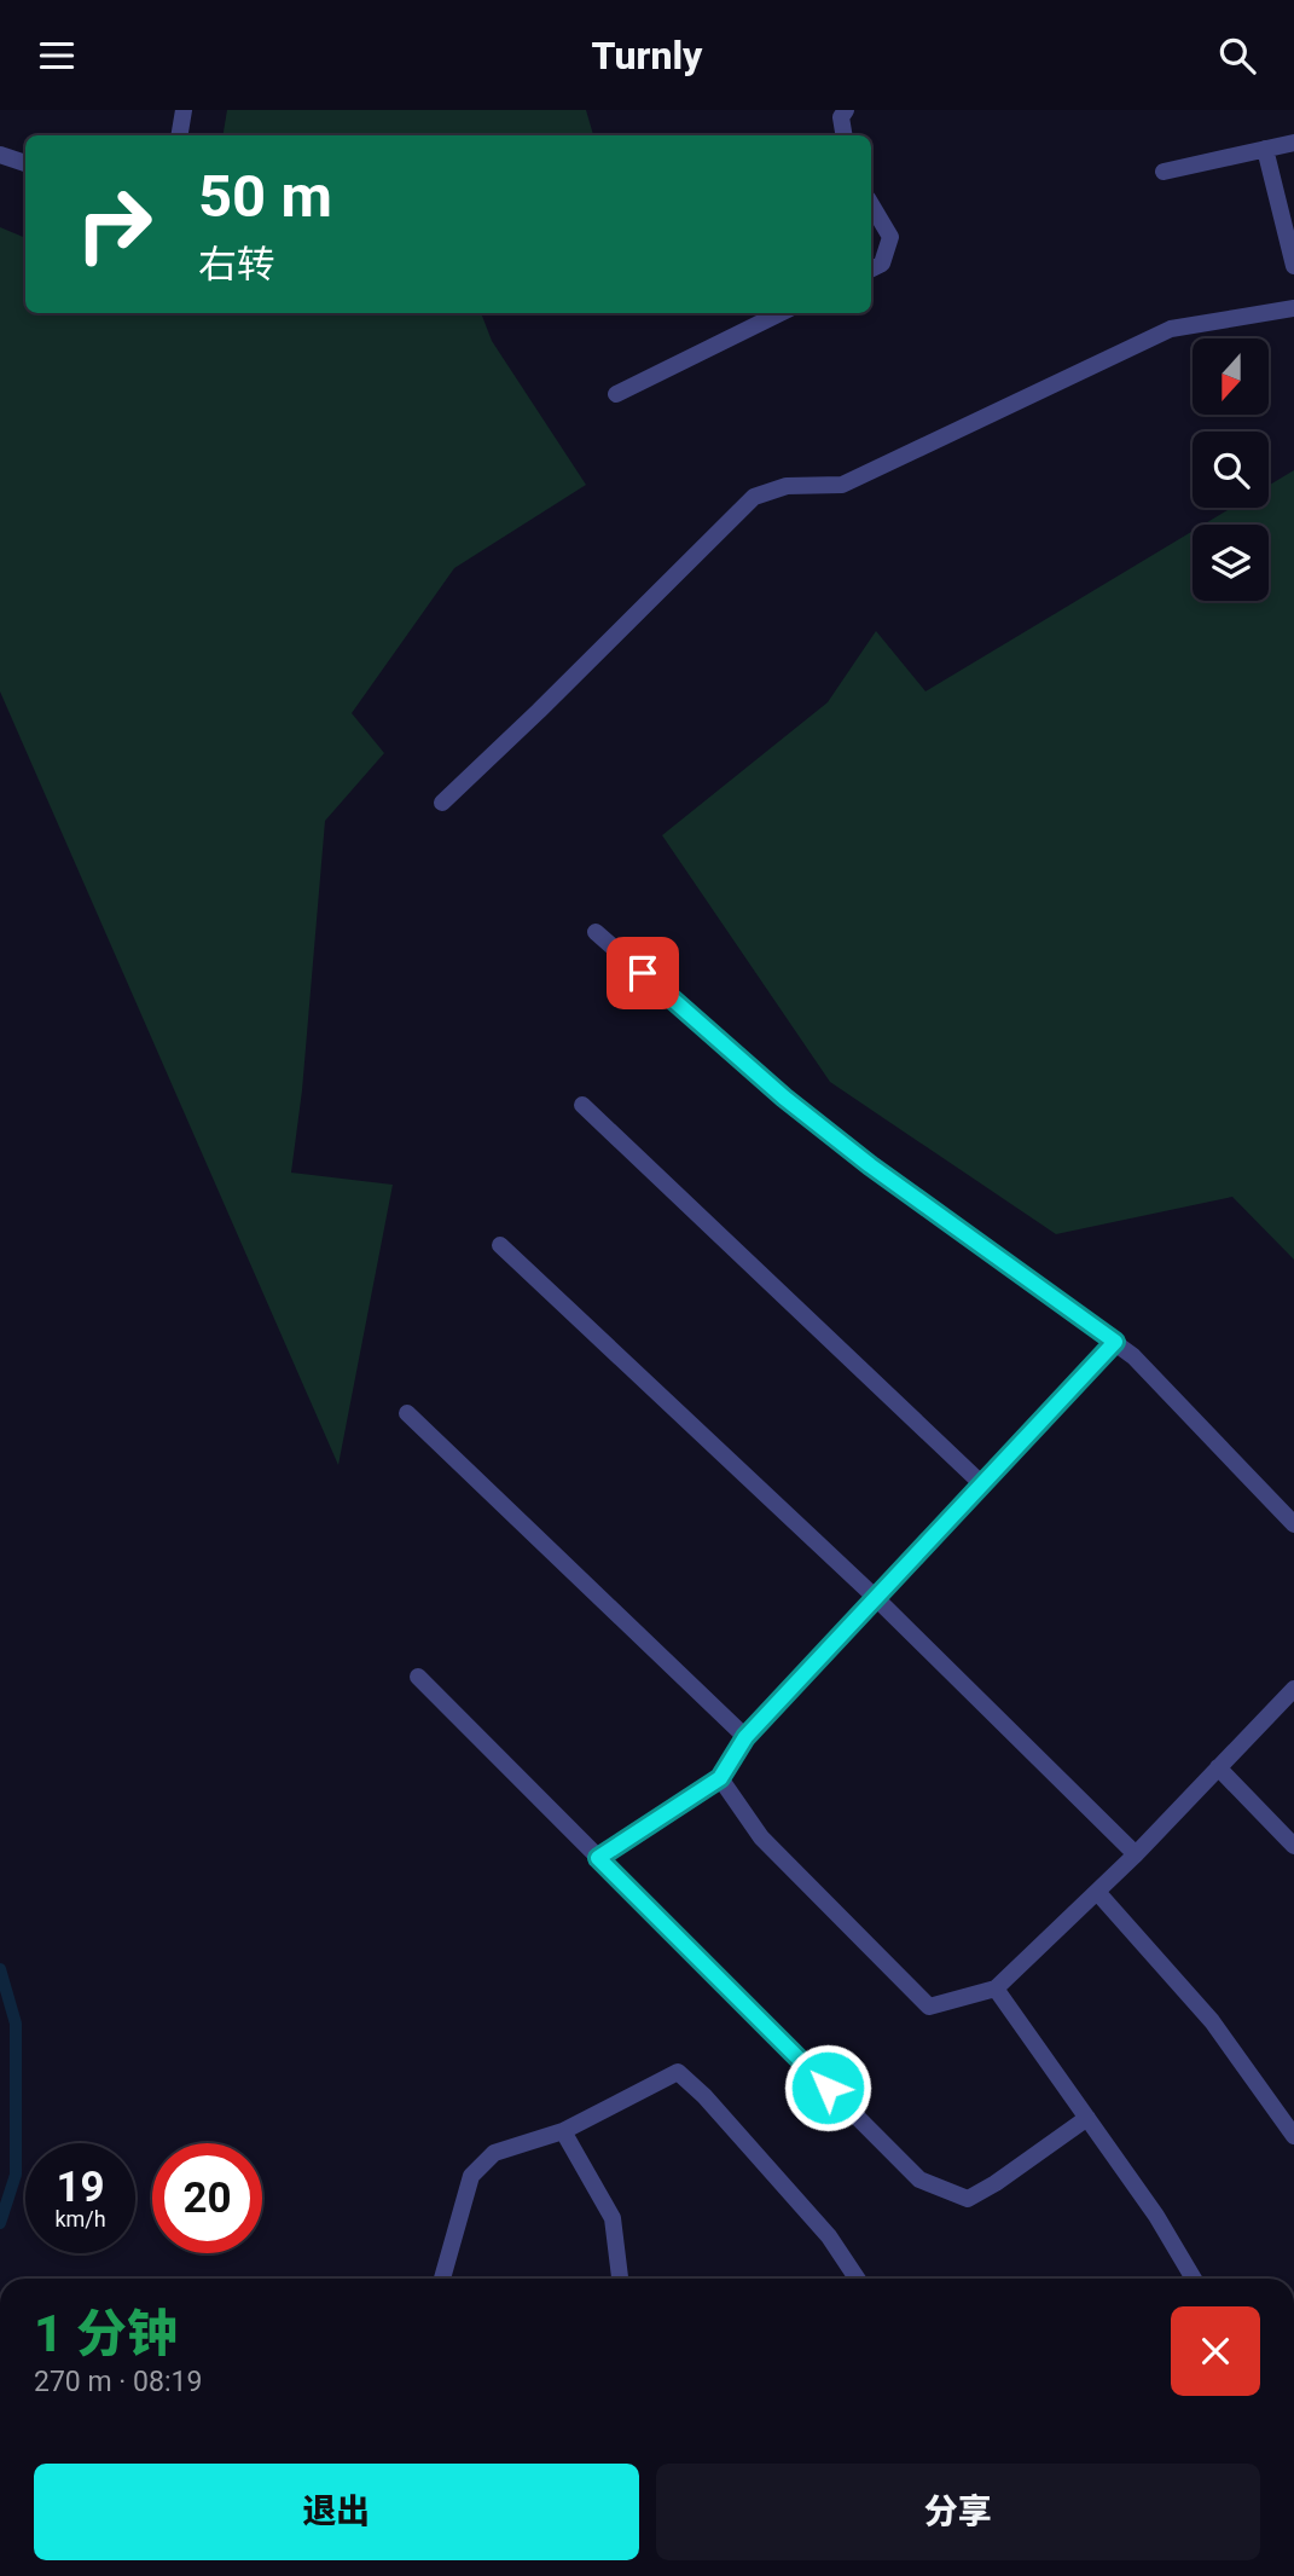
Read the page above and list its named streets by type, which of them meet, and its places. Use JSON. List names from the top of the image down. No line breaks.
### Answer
{"north":"bottom","page":{"header":"Turnly","turn":["50 m","右转"],"speed":"19 km/h","limit":"20","heading":["1 分钟","270 m · 08:19"],"buttons":["退出","分享"]}}
